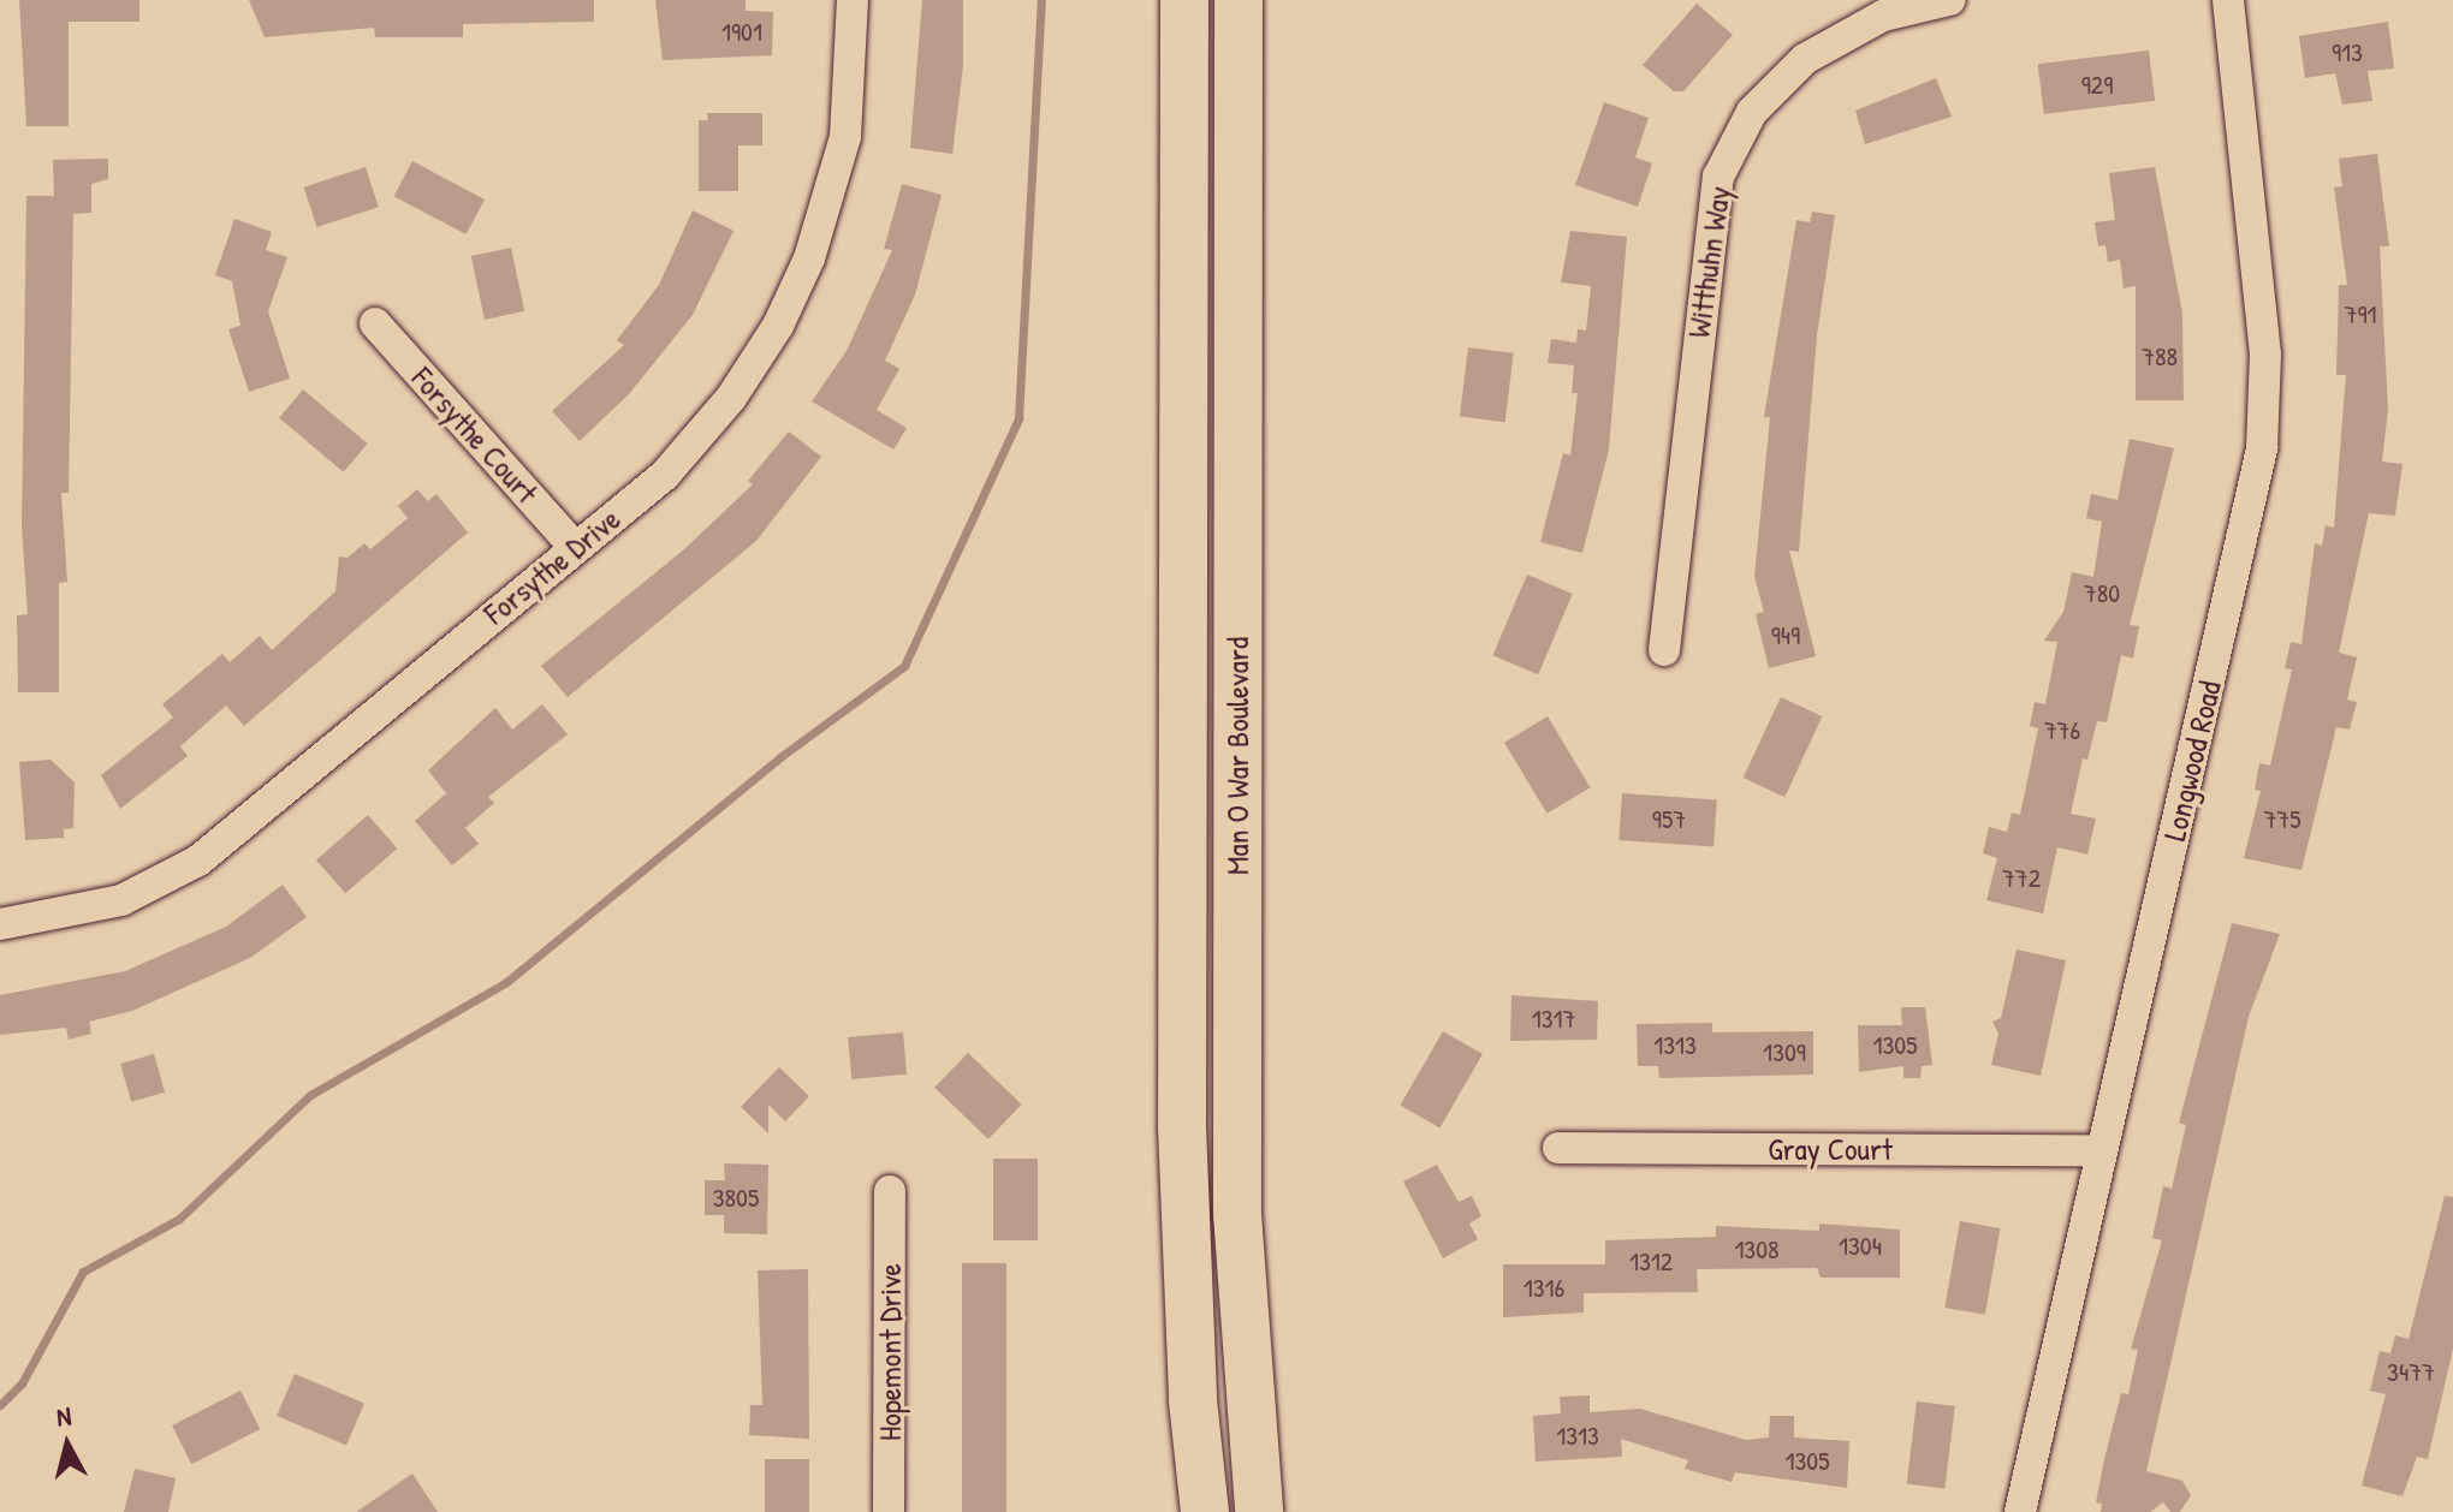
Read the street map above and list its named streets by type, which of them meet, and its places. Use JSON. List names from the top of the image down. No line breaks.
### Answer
{"streets":{"main road":["Man O War Boulevard"],"street":["Witthuhn Way","Forsythe Court","Forsythe Drive","Longwood Road","Gray Court","Hopemont Drive"]},"crossings":[["Forsythe Court","Forsythe Drive"],["Longwood Road","Gray Court"]],"house_numbers":["1901","913","929","791","788","780","949","776","957","775","772","1317","1313","1305","1309","3805","1304","1308","1312","1316","3477","1313","1305"],"north":"top"}
